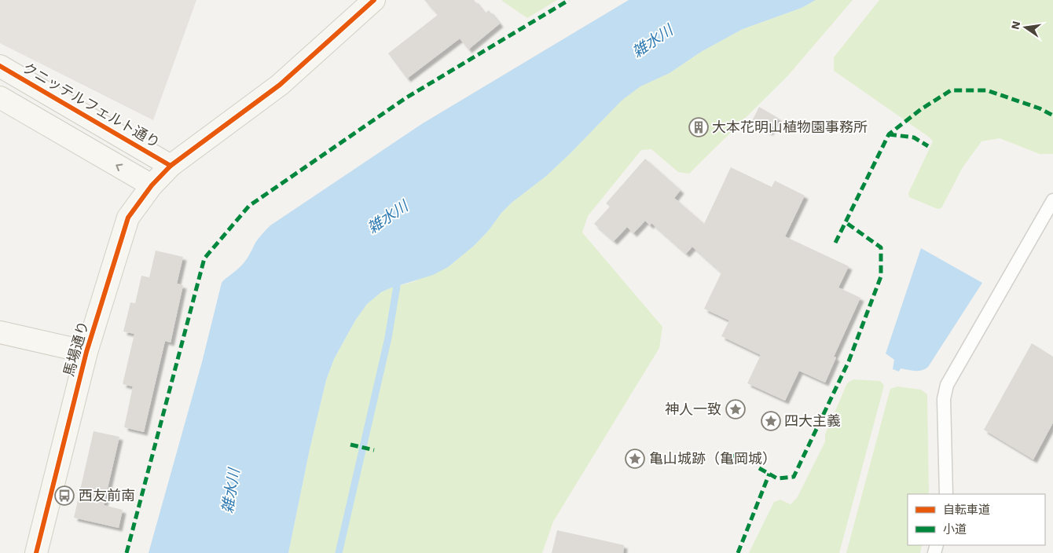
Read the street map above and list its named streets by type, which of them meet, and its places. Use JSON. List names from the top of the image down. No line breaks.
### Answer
{"streets":{"street":["クニッテルフェルト通り","馬場通り"]},"crossings":[["クニッテルフェルト通り","馬場通り"]],"water":["雑水川"],"places":{"building":["大本花明山植物園事務所"],"place":["神人一致","四大主義","亀山城跡（亀岡城）"],"bus stop":["西友前南"]},"legend":["自転車道","小道"],"north":"left"}
